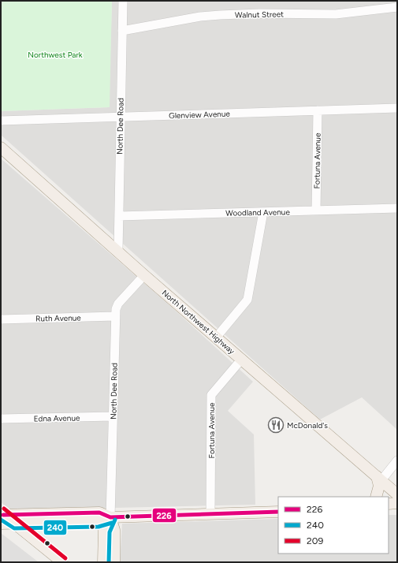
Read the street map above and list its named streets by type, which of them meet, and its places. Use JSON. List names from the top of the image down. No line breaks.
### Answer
{"streets":{"main road":["North Dee Road","North Northwest Highway"],"street":["Walnut Street","Glenview Avenue","Fortuna Avenue","Woodland Avenue","Ruth Avenue","Edna Avenue"]},"crossings":[["Walnut Street","North Dee Road"],["Glenview Avenue","North Dee Road"],["Glenview Avenue","Fortuna Avenue"],["North Dee Road","Woodland Avenue"],["North Dee Road","Ruth Avenue"],["North Dee Road","North Northwest Highway"],["North Dee Road","Edna Avenue"],["Fortuna Avenue","Woodland Avenue"],["Fortuna Avenue","North Northwest Highway"]],"parks":["Northwest Park"],"places":{"restaurant":["McDonald's"]},"lines":["transit line 209","transit line 226","transit line 240"],"legend":["226","240","209"]}
